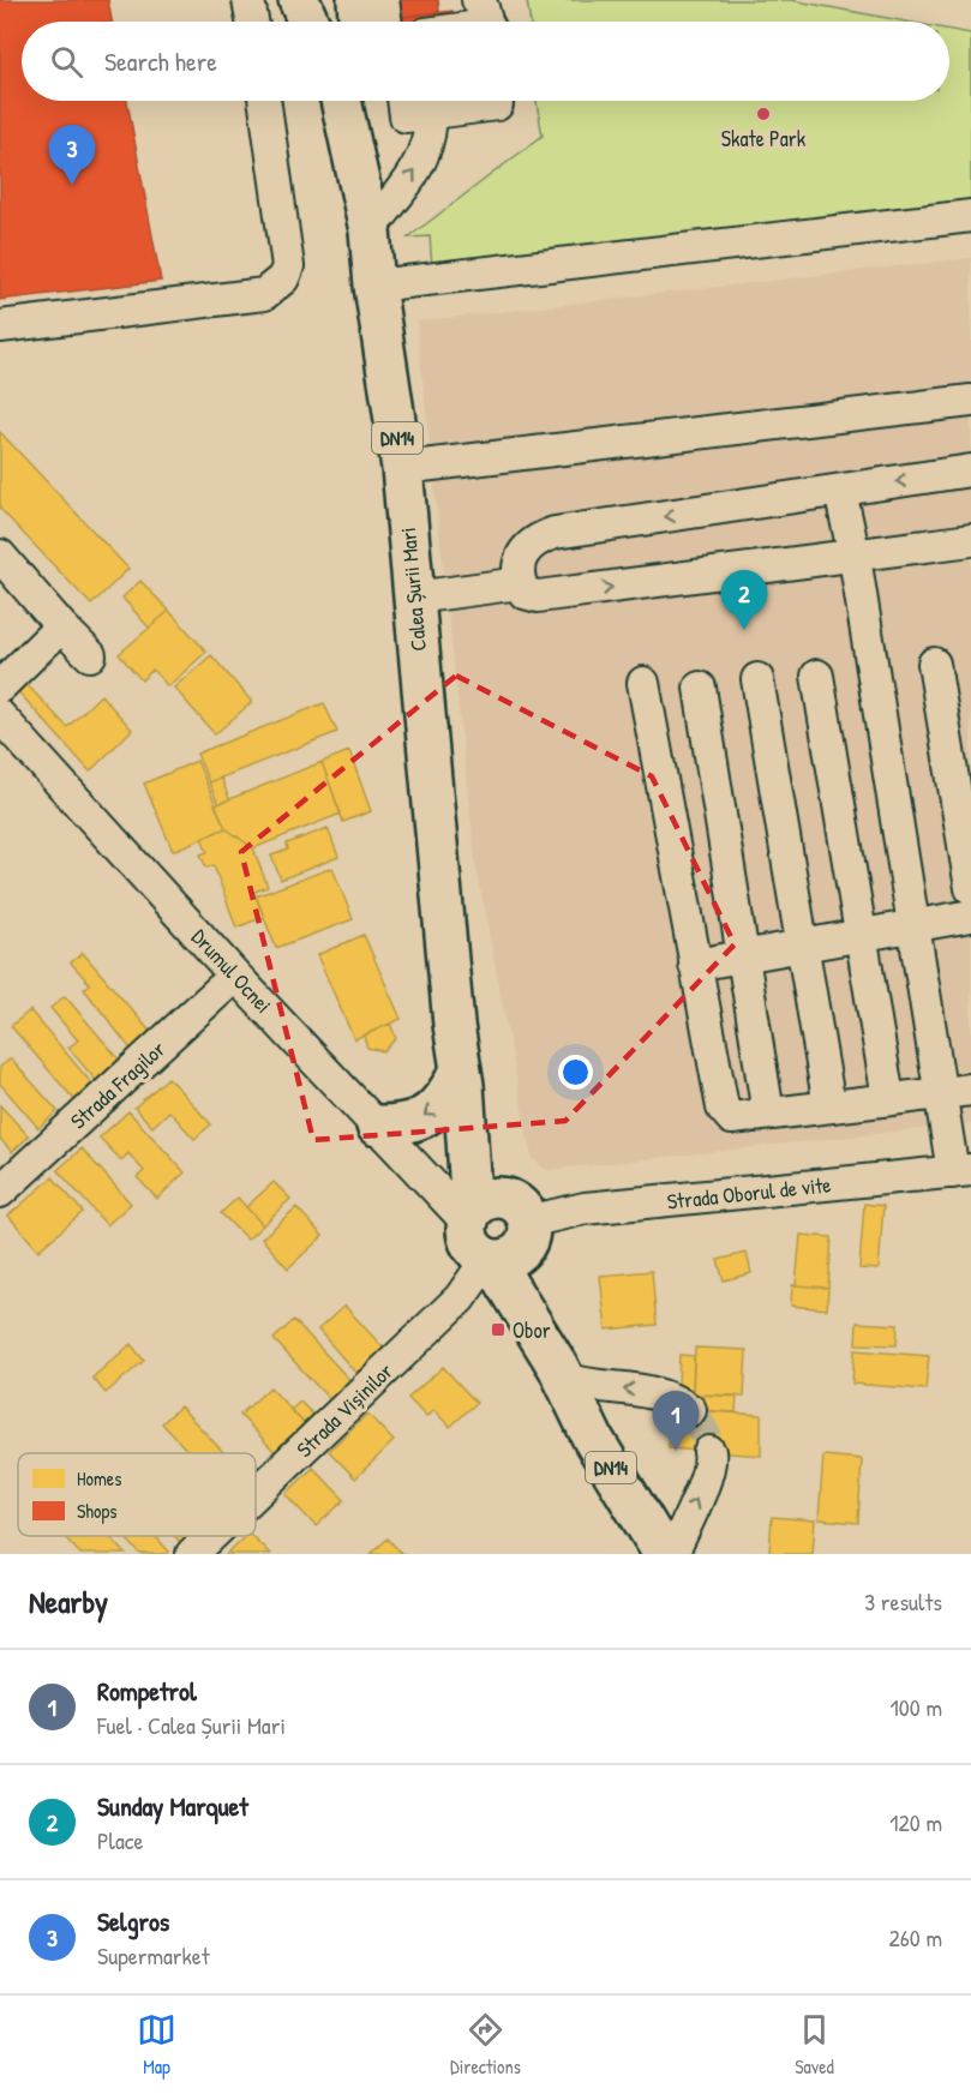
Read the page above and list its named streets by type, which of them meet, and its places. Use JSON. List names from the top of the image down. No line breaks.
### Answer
{"streets":{"main road":["DN14","Calea Șurii Mari"],"street":["Drumul Ocnei","Strada Fragilor","Strada Oborul de vite","Strada Vișinilor"]},"crossings":[["Calea Șurii Mari","Drumul Ocnei"],["Calea Șurii Mari","Strada Oborul de vite"],["Calea Șurii Mari","Strada Vișinilor"],["Drumul Ocnei","Strada Fragilor"],["Drumul Ocnei","Strada Oborul de vite"],["Drumul Ocnei","Strada Vișinilor"],["Strada Oborul de vite","Strada Vișinilor"]],"places":{"other":["Skate Park"],"transit":["Obor"]},"legend":["Homes","Shops"],"page":{"search":"Search here","pins":["3","2","1"],"heading":["Nearby","3 results"],"list":[{"mark":"1","name":"Rompetrol","note":"Fuel · Calea Șurii Mari","value":"100 m"},{"mark":"2","name":"Sunday Marquet","note":"Place","value":"120 m"},{"mark":"3","name":"Selgros","note":"Supermarket","value":"260 m"}],"nav":["Map","Directions","Saved"]}}
